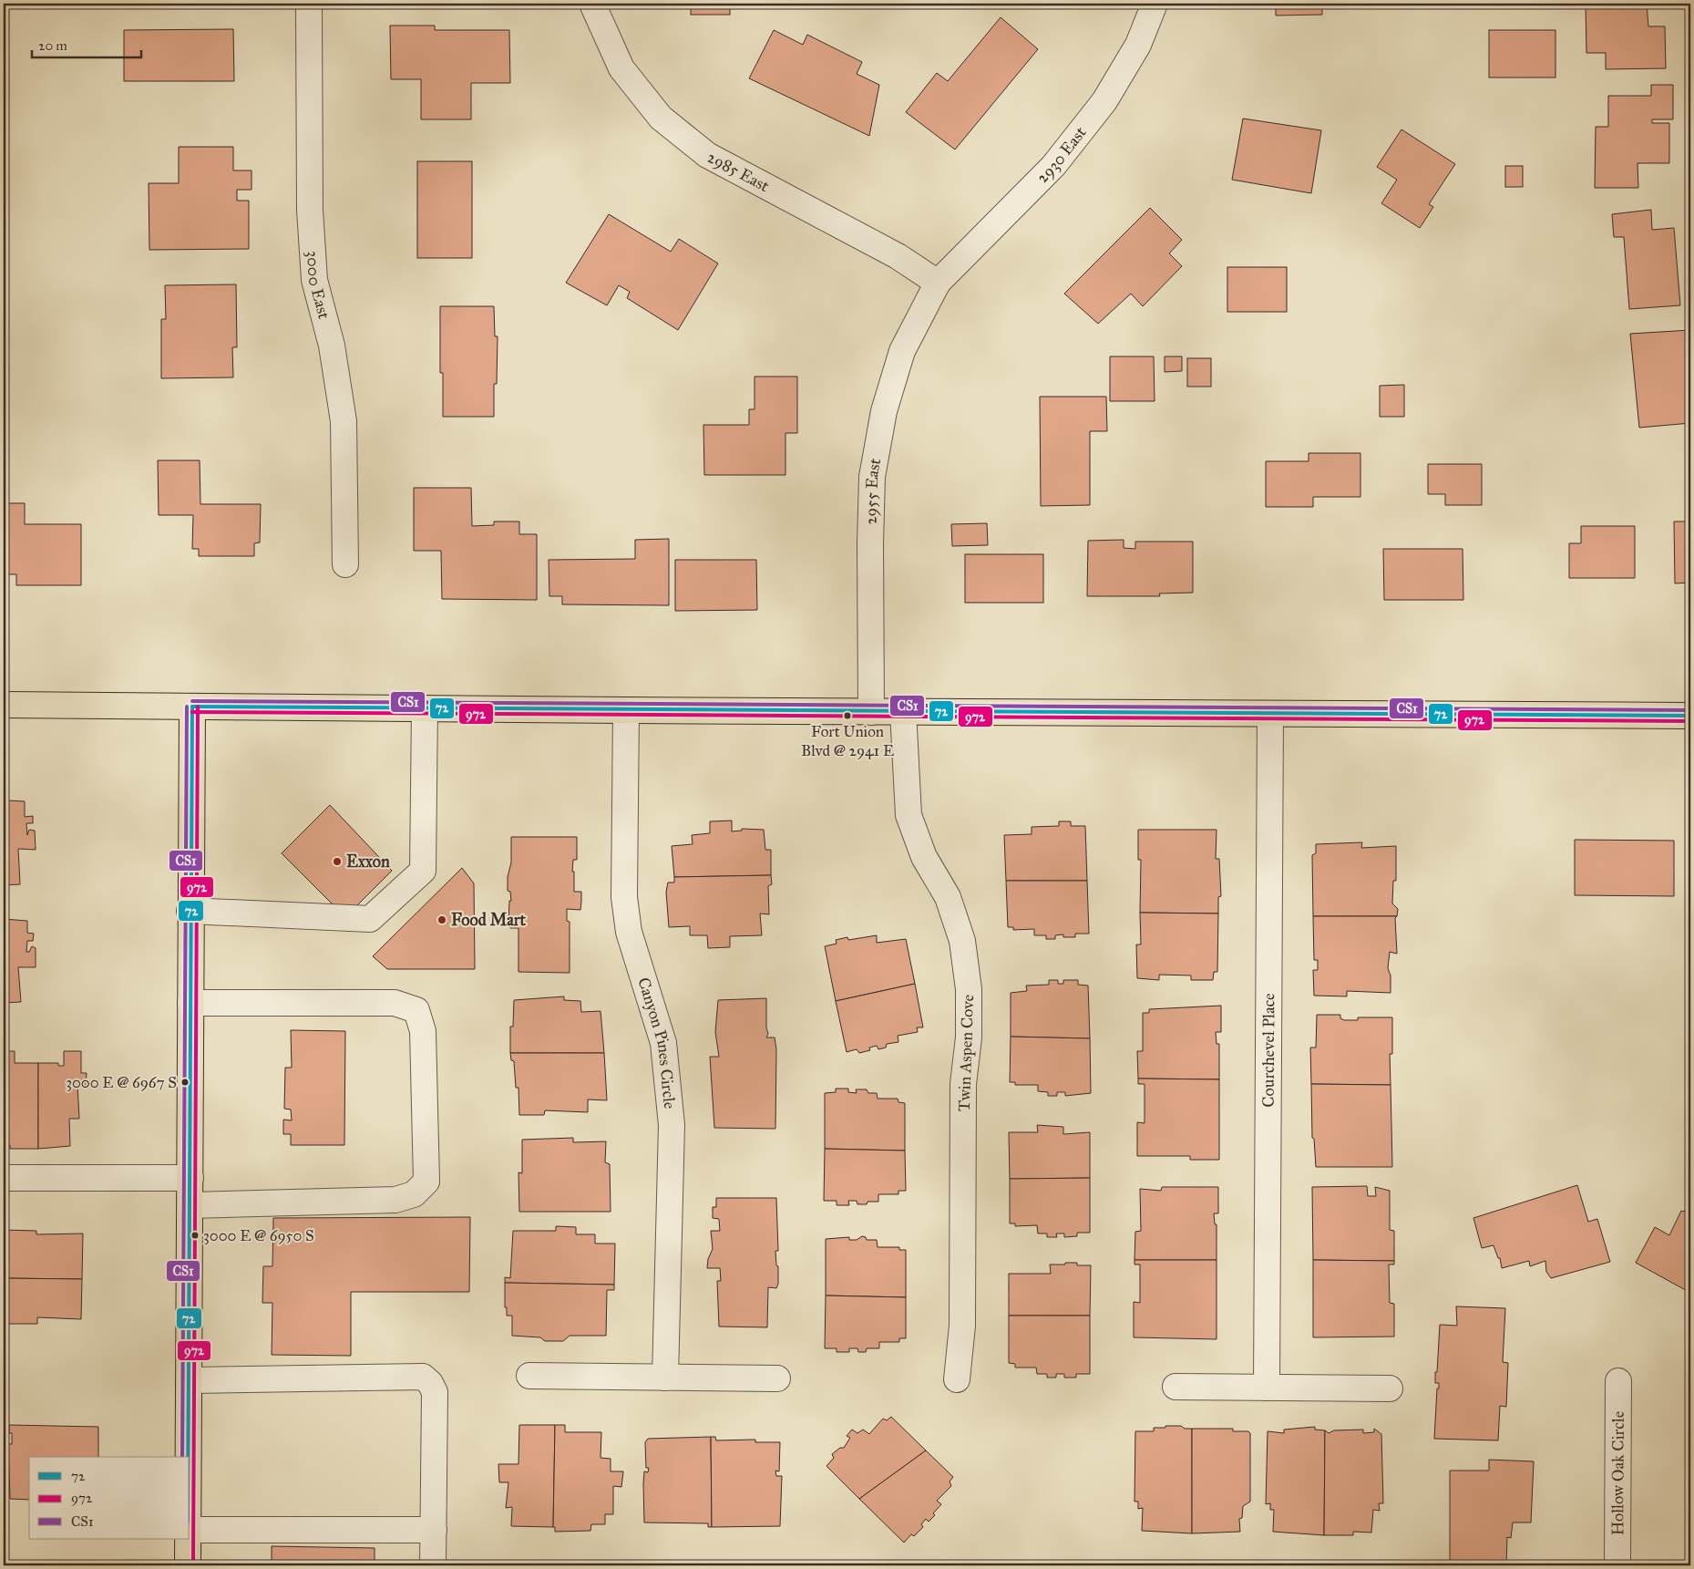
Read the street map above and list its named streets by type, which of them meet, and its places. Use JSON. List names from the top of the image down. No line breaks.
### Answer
{"streets":{"street":["2930 East","2985 East","3000 East","2955 East","Canyon Pines Circle","Courchevel Place","Twin Aspen Cove","Hollow Oak Circle"]},"crossings":[["2930 East","2985 East"],["2930 East","2955 East"],["2985 East","2955 East"]],"places":["Fort Union Blvd @ 2941 E","Exxon","Food Mart","3000 E @ 6967 S","3000 E @ 6950 S"],"lines":["transit line CS1","transit line 72","transit line 972"],"legend":["72","972","CS1"],"scale_bar":"20 m"}
